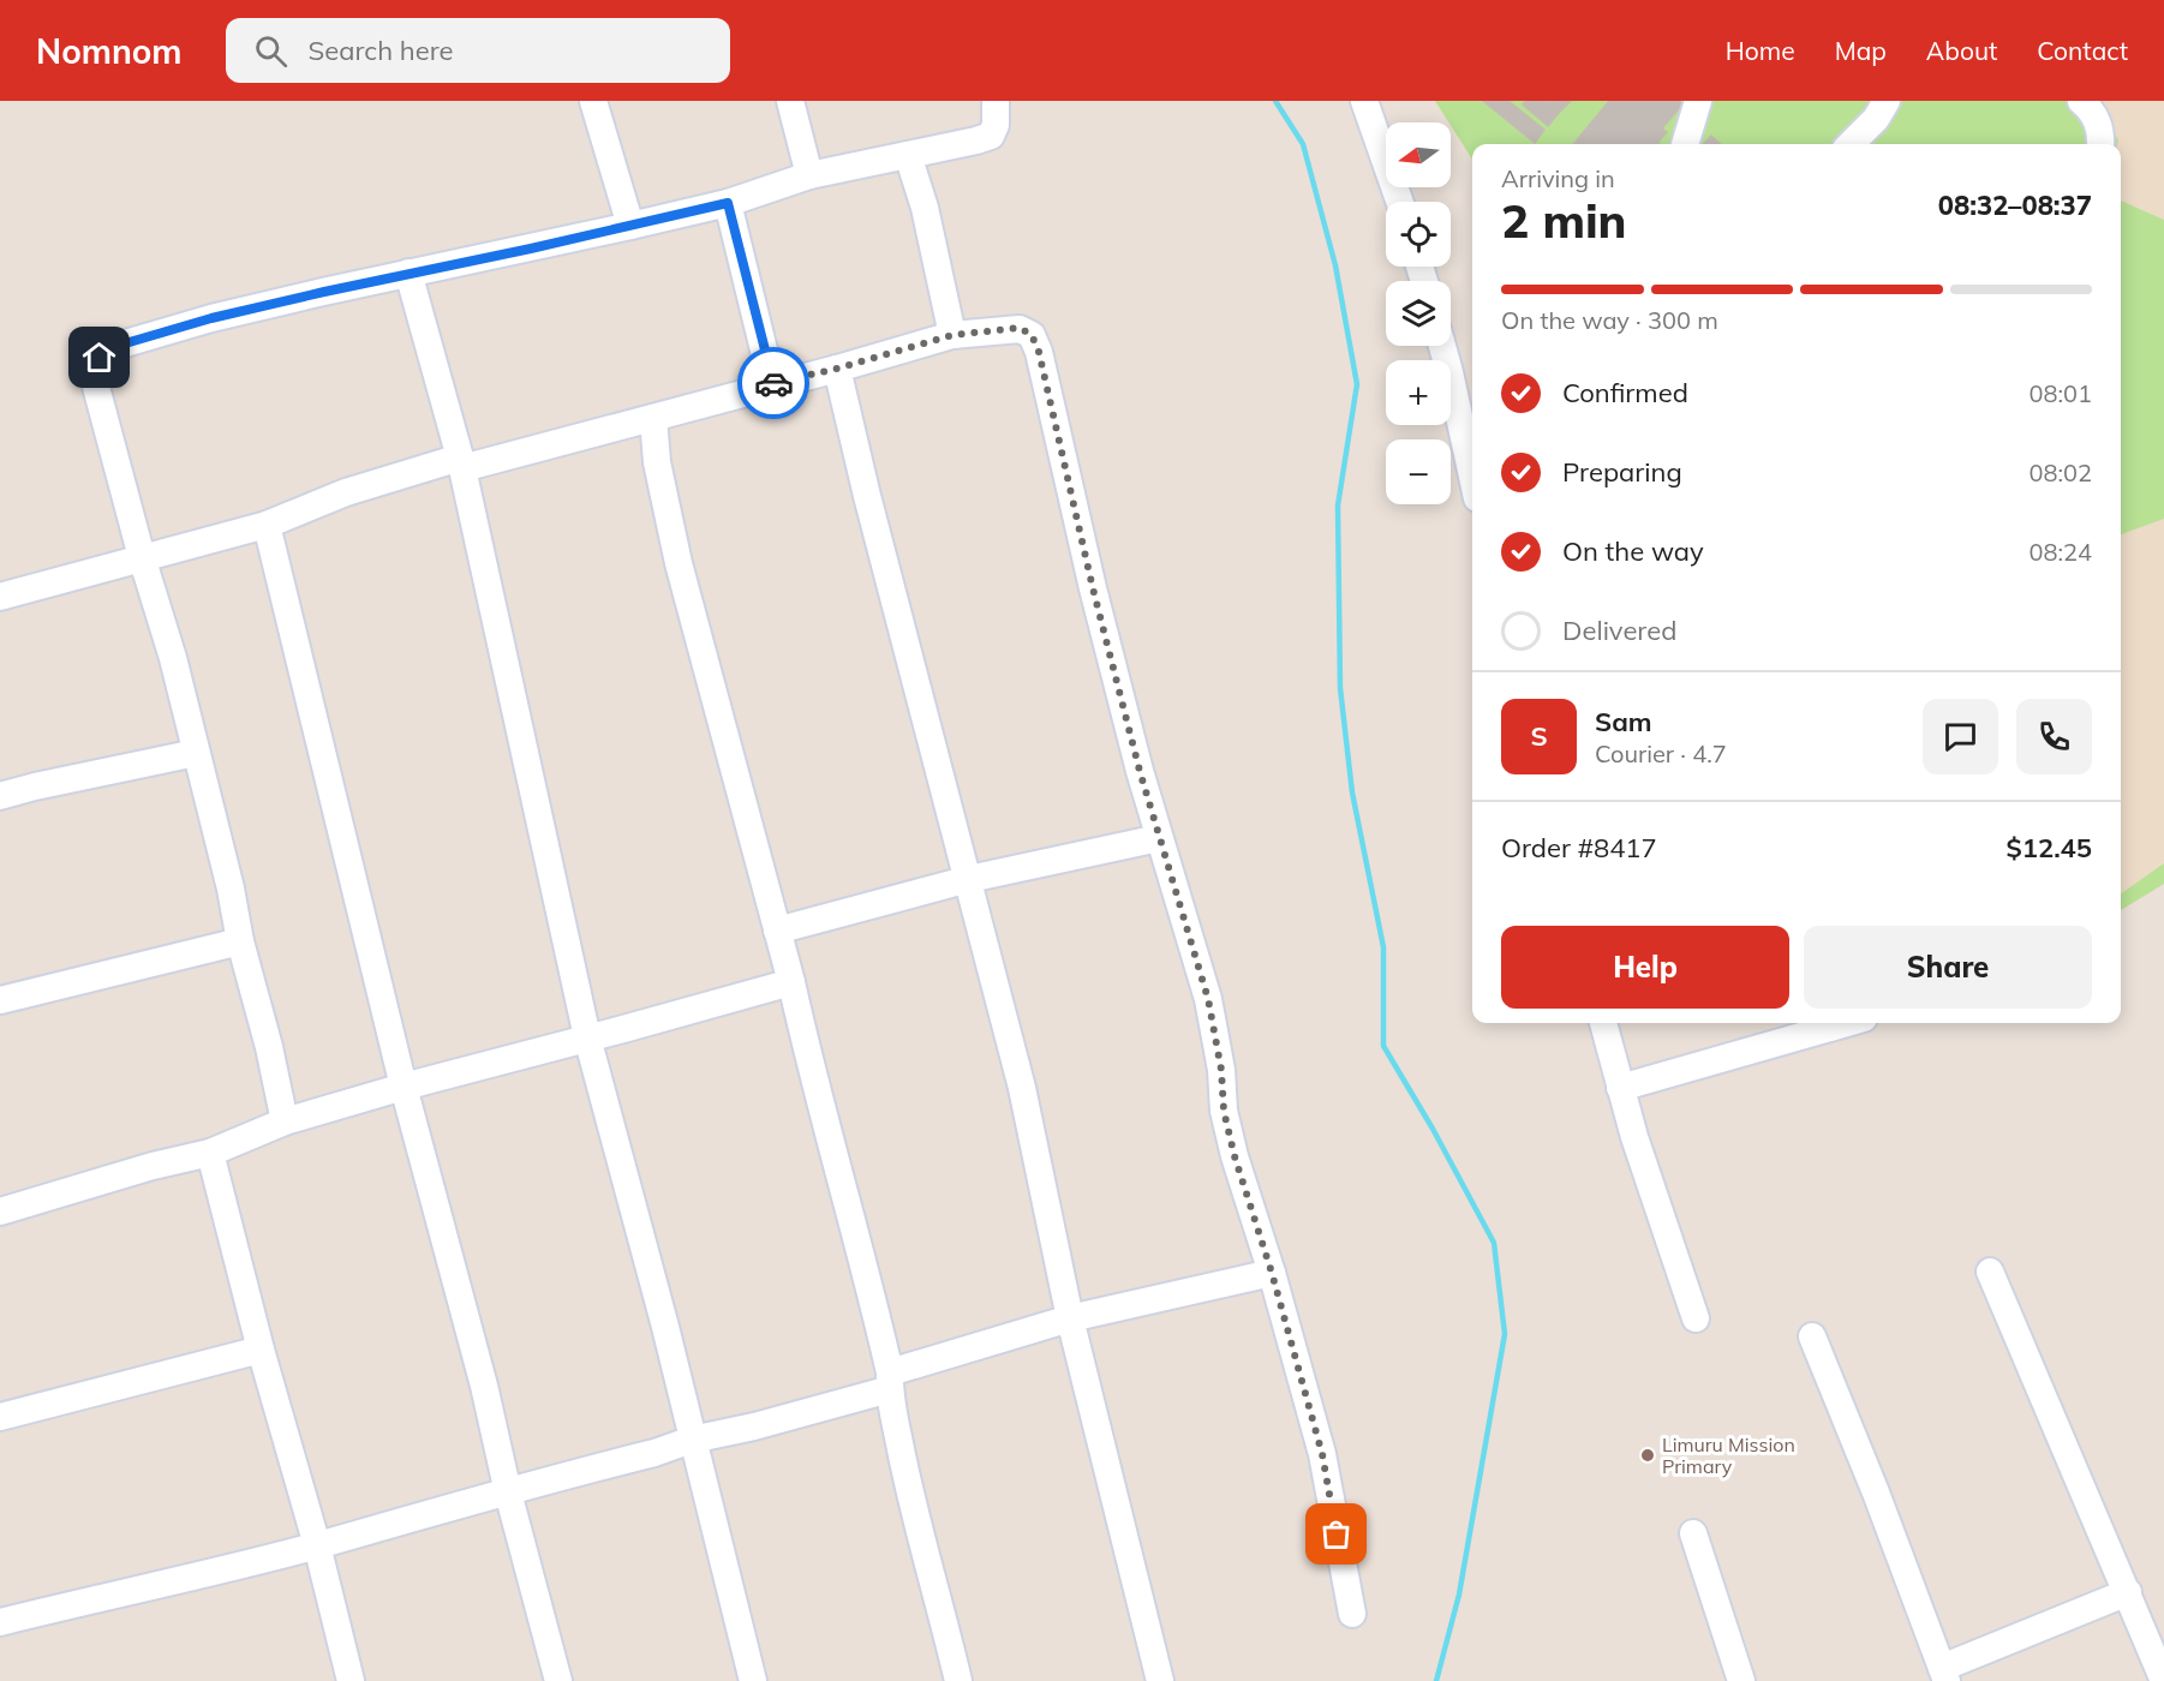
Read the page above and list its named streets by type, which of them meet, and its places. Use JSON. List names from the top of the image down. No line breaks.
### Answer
{"places":["Limuru Mission Primary"],"north":"left","page":{"header":"Nomnom","search":"Search here","nav":["Home","Map","About","Contact"],"map_buttons":["+","−"],"heading":["2 min","Arriving in","08:32–08:37"],"panel":["Sam","Courier · 4.7","Order #8417","$12.45"],"bar":"On the way · 300 m","list":[["Confirmed","08:01"],["Preparing","08:02"],["On the way","08:24"],"Delivered"],"round":"S","buttons":["Help","Share"]}}
